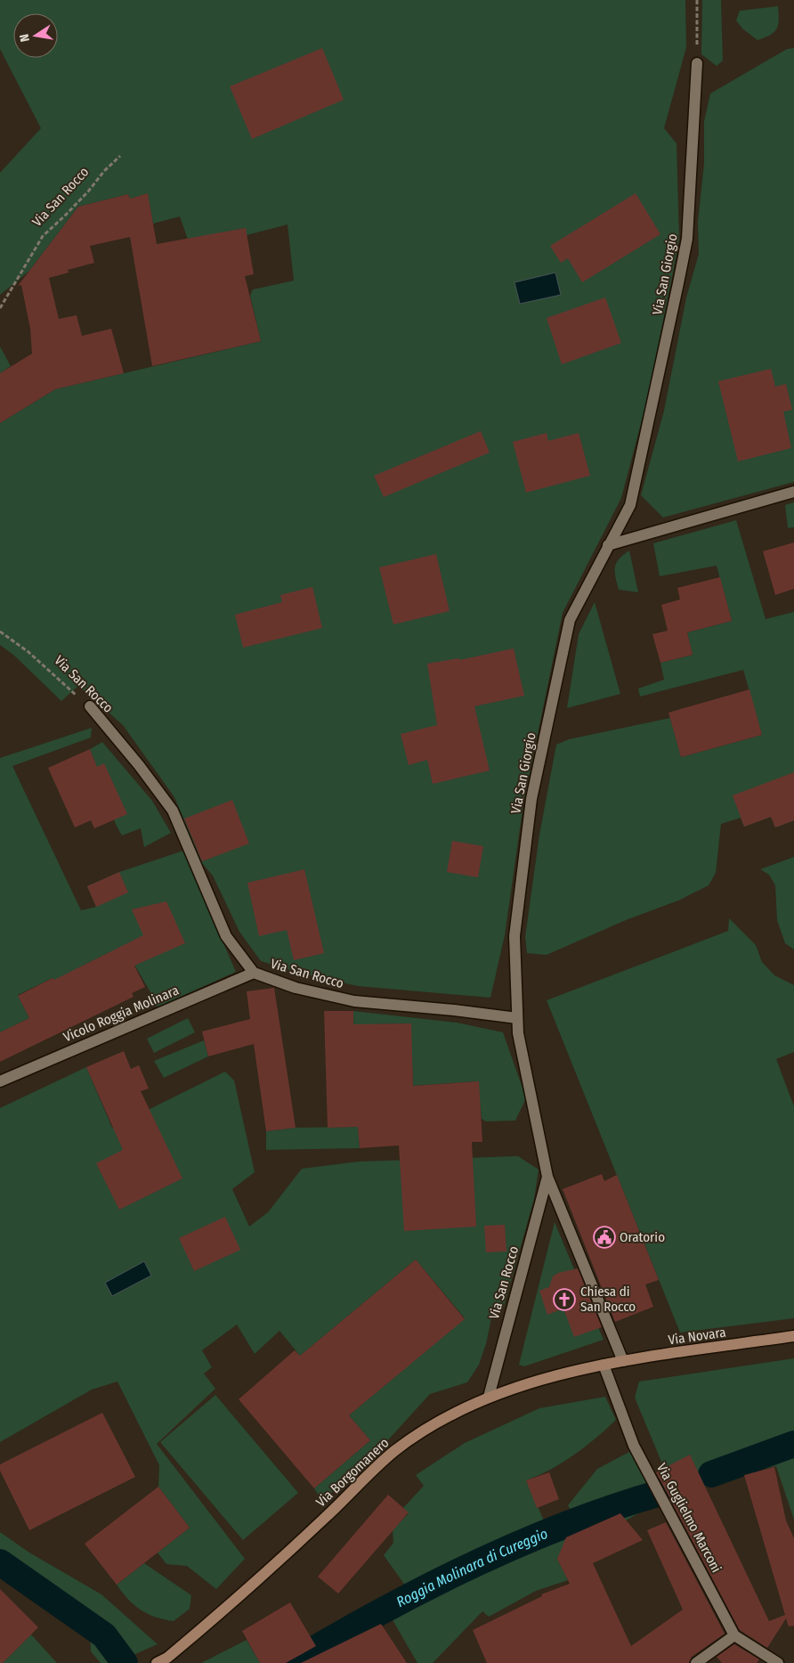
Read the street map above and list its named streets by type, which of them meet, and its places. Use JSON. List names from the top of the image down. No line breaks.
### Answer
{"streets":{"main road":["Via Novara","Via Borgomanero"],"street":["Via San Rocco","Via San Giorgio","Vicolo Roggia Molinara","Via Guglielmo Marconi"]},"crossings":[["Via San Rocco","Via San Giorgio"],["Via San Rocco","Vicolo Roggia Molinara"],["Via San Rocco","Via Novara"],["Via San Rocco","Via Borgomanero"],["Via Novara","Via Borgomanero"],["Via Novara","Via Guglielmo Marconi"],["Via Borgomanero","Via Guglielmo Marconi"]],"water":["Roggia Molinara di Cureggio"],"places":{"public building":["Oratorio"],"church":["Chiesa di San Rocco"]},"north":"left"}
